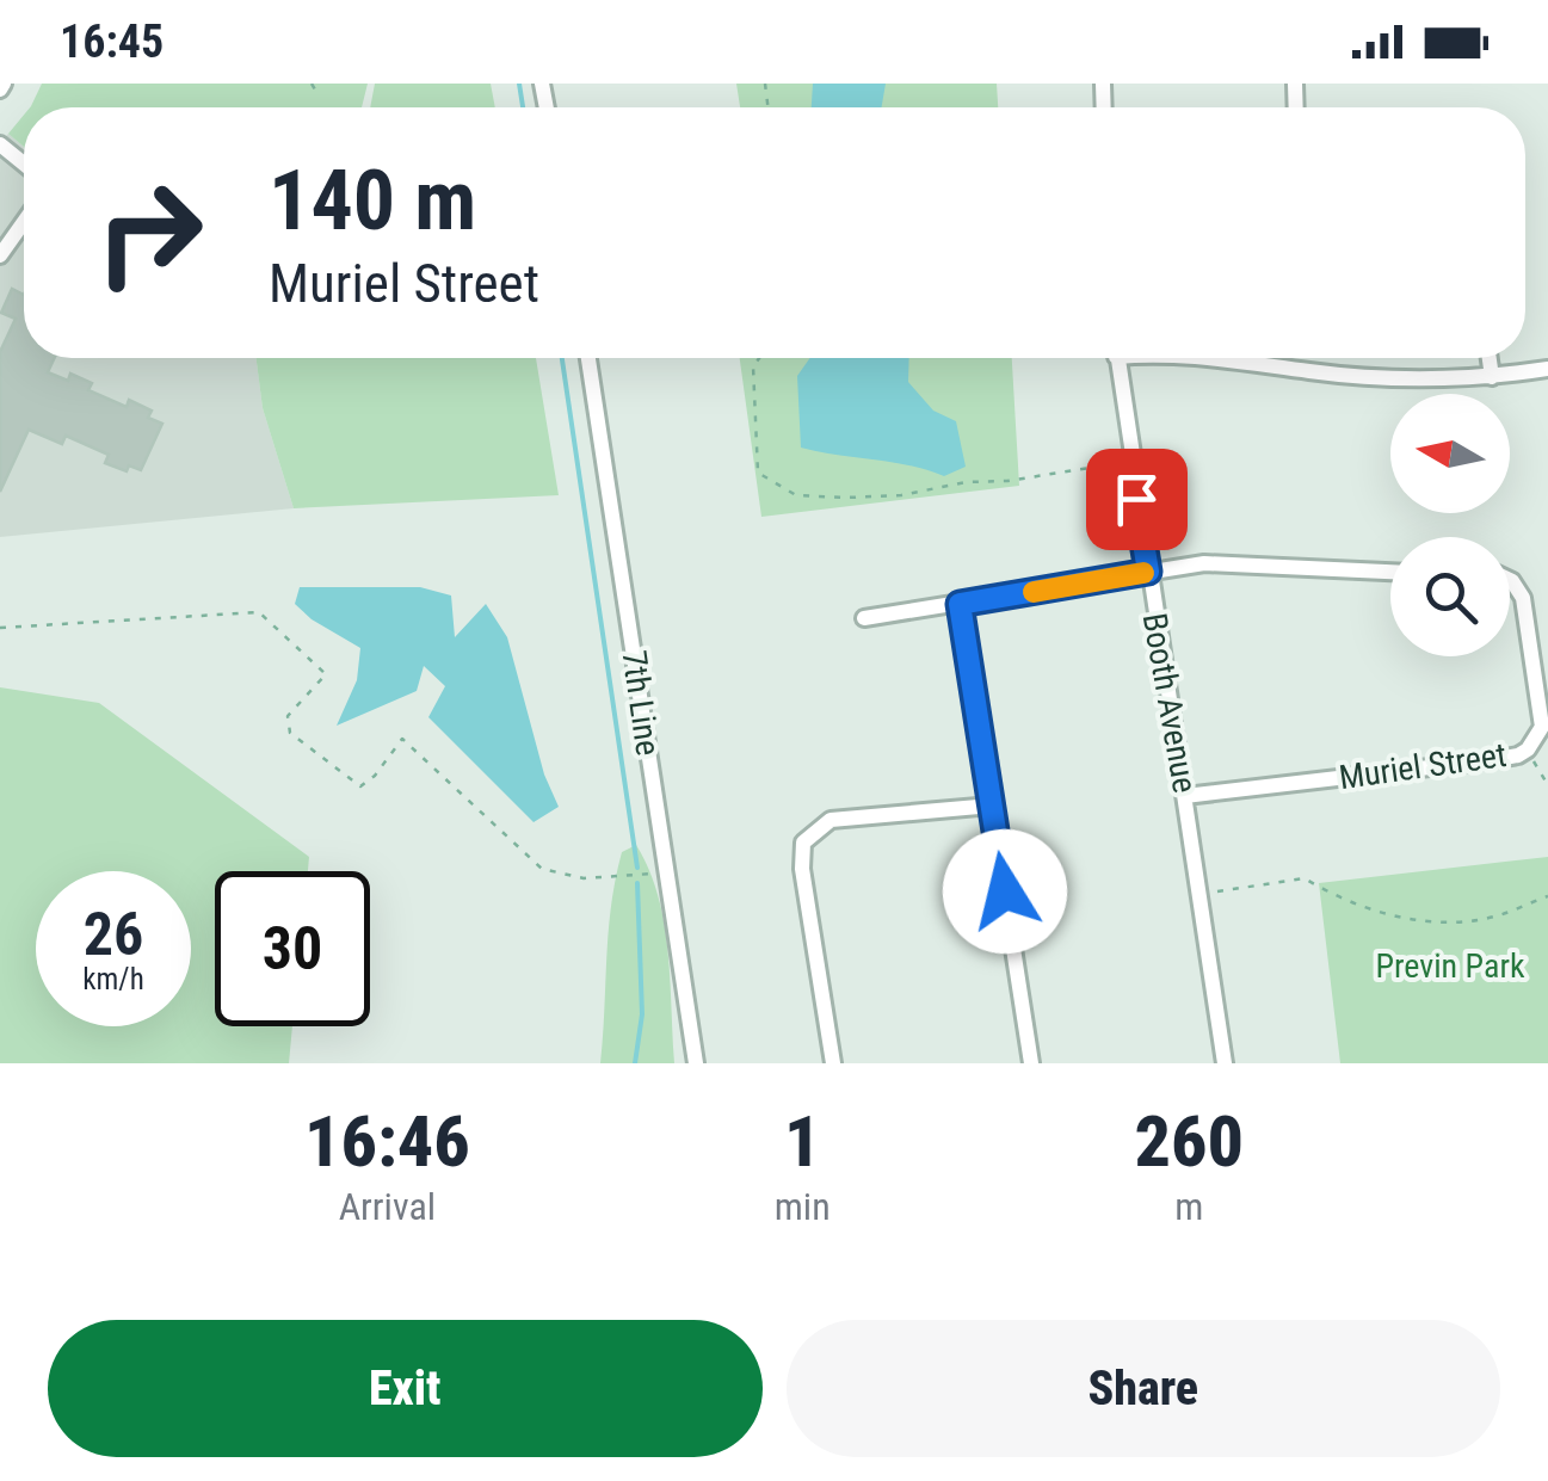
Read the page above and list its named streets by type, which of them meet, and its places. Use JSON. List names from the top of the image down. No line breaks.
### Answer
{"streets":{"street":["7th Line","Booth Avenue","Muriel Street"]},"crossings":[["Booth Avenue","Muriel Street"]],"parks":["Previn Park"],"north":"left","page":{"status":"16:45","turn":["140 m","Muriel Street"],"speed":"26 km/h","limit":"30","eta":["16:46","Arrival","1","min","260","m"],"buttons":["Exit","Share"]}}
